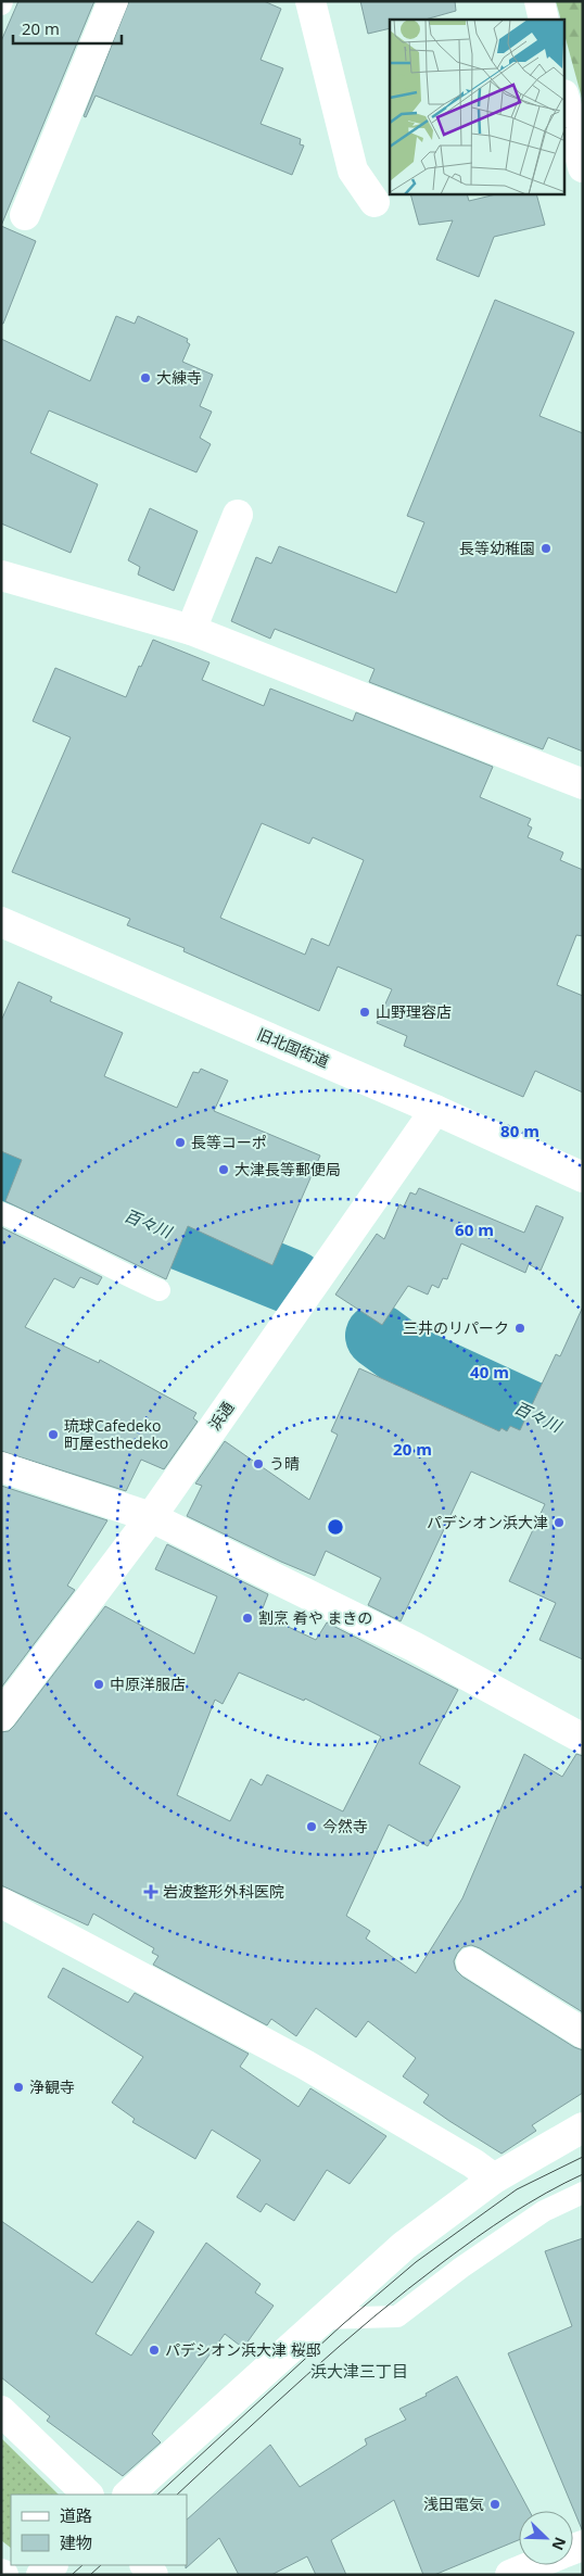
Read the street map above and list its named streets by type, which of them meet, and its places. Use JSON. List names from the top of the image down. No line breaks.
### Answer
{"streets":{"street":["旧北国街道","浜通"]},"crossings":[["旧北国街道","浜通"]],"districts":["浜大津三丁目"],"water":["百々川"],"places":{"other":["大練寺","長等幼稚園","山野理容店","長等コーポ","大津長等郵便局","三井のリパーク","琉球Cafedeko 町屋esthedeko","う晴","パデシオン浜大津","割烹 肴や まきの","中原洋服店","今然寺","浄観寺","パデシオン浜大津 桜邸","浅田電気"],"health":["岩波整形外科医院"]},"legend":["道路","建物"],"scale_bar":"20 m","north":"bottom right","rings":["80 m","60 m","40 m","20 m"]}
